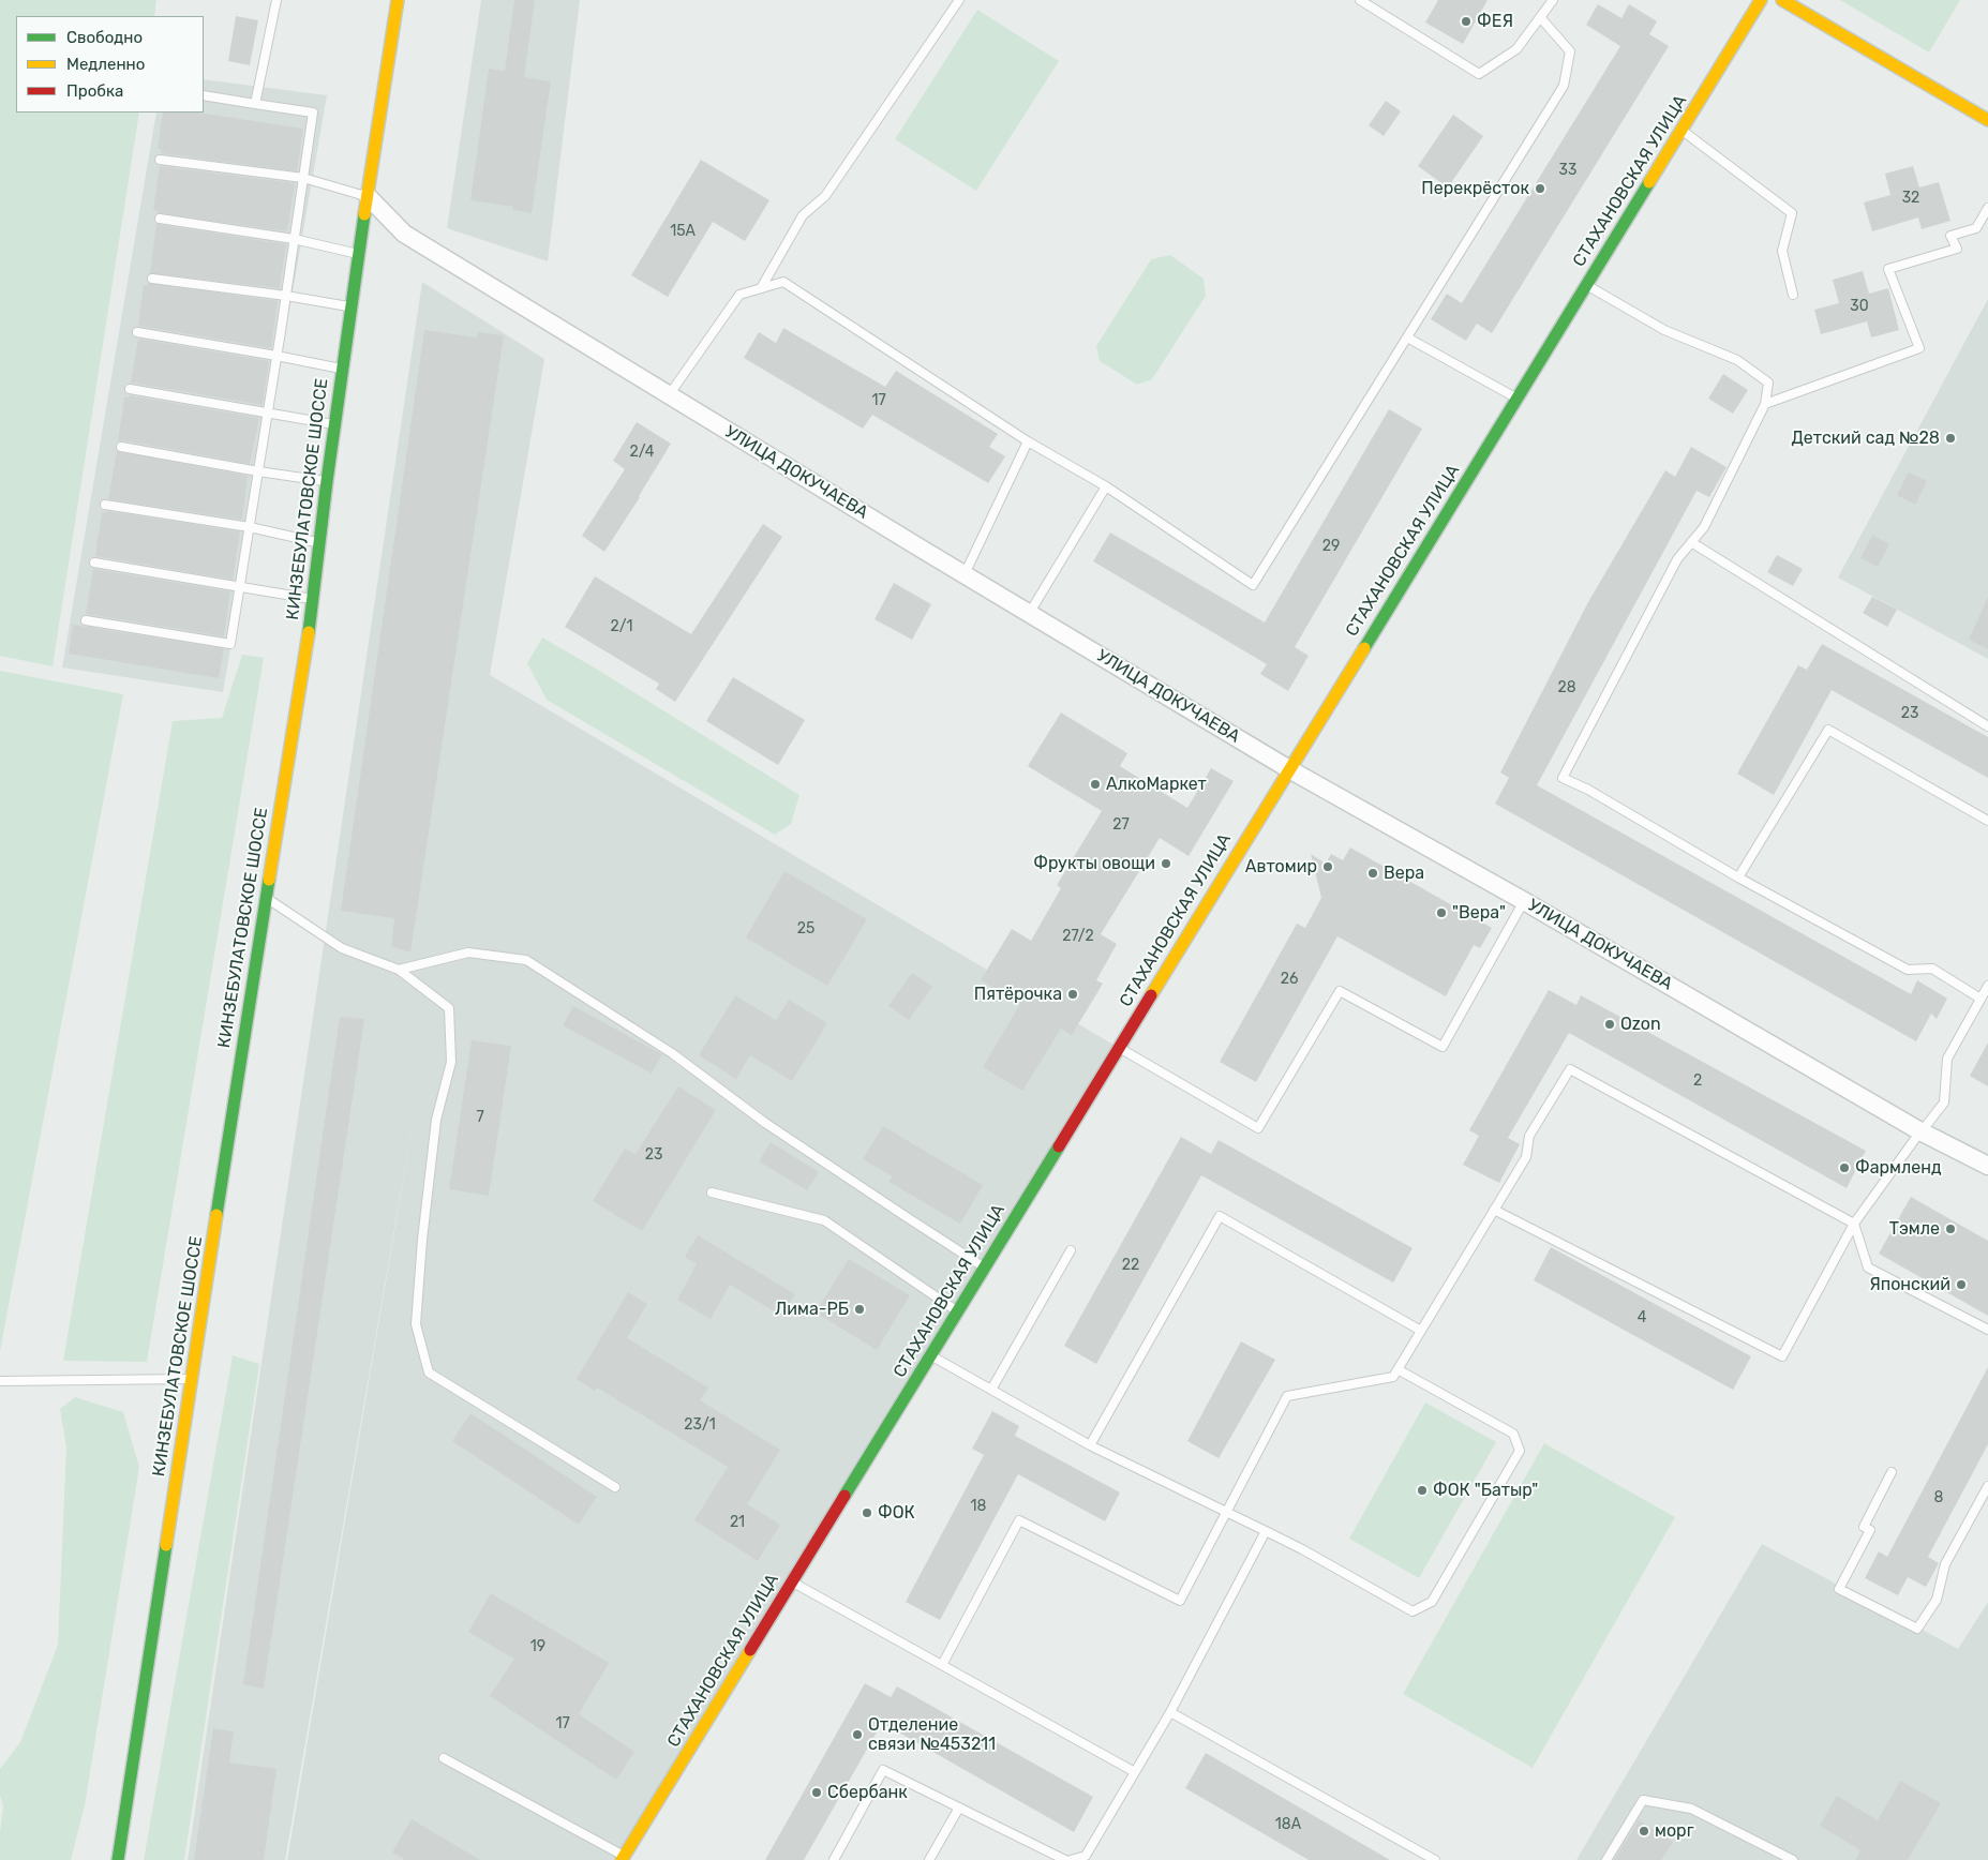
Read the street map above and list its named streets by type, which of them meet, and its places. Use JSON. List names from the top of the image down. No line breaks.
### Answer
{"streets":{"street":["СТАХАНОВСКАЯ УЛИЦА","УЛИЦА ДОКУЧАЕВА","КИНЗЕБУЛАТОВСКОЕ ШОССЕ"]},"crossings":[["СТАХАНОВСКАЯ УЛИЦА","УЛИЦА ДОКУЧАЕВА"],["УЛИЦА ДОКУЧАЕВА","КИНЗЕБУЛАТОВСКОЕ ШОССЕ"]],"places":["ФЕЯ","Перекрёсток","Детский сад №28","АлкоМаркет","Фрукты овощи","Автомир","Вера","\"Вера\"","Пятёрочка","Ozon","Фармленд","Тэмле","Японский","Лима-РБ","ФОК \"Батыр\"","ФОК","Отделение связи №453211","Сбербанк","морг"],"house_numbers":["33","32","15А","30","17","2/4","29","2/1","28","23","27","25","27/2","26","2","7","23","22","4","23/1","8","18","21","19","17","18А"],"legend":["Свободно","Медленно","Пробка"]}
